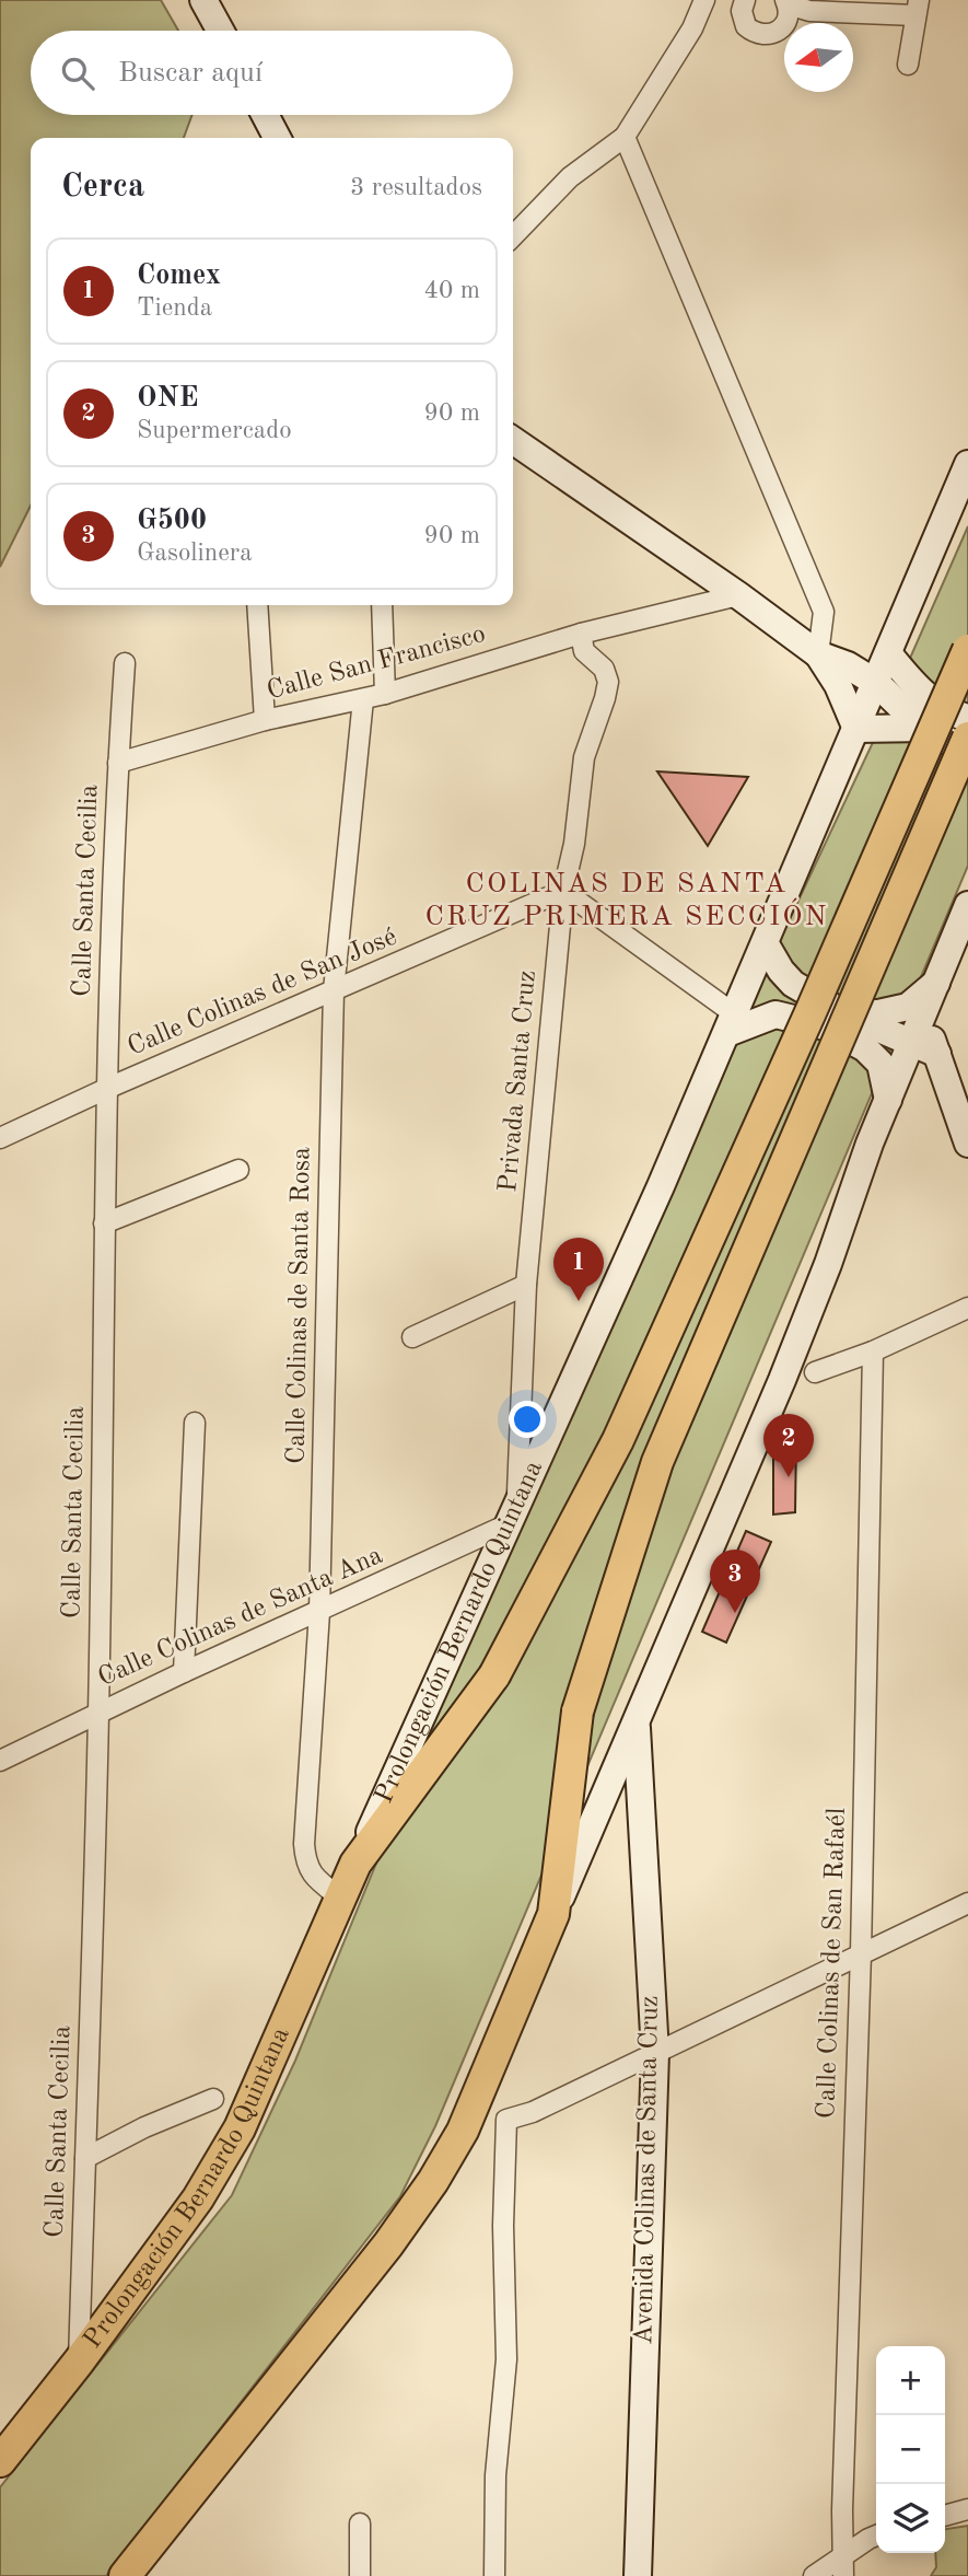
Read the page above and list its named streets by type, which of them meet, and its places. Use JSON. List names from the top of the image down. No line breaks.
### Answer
{"streets":{"main road":["Prolongación Bernardo Quintana"],"street":["Calle San Francisco","Calle Santa Cecilia","Calle Colinas de San José","Privada Santa Cruz","Calle Colinas de Santa Rosa","Calle Colinas de Santa Ana","Calle Colinas de San Rafaél","Avenida Colinas de Santa Cruz"]},"crossings":[["Calle San Francisco","Calle Santa Cecilia"],["Calle San Francisco","Privada Santa Cruz"],["Calle San Francisco","Calle Colinas de Santa Rosa"],["Calle Santa Cecilia","Calle Colinas de San José"],["Calle Santa Cecilia","Calle Colinas de Santa Ana"],["Calle Santa Cecilia","Prolongación Bernardo Quintana"],["Calle Colinas de San José","Privada Santa Cruz"],["Calle Colinas de San José","Calle Colinas de Santa Rosa"],["Privada Santa Cruz","Calle Colinas de Santa Ana"],["Privada Santa Cruz","Prolongación Bernardo Quintana"],["Calle Colinas de Santa Rosa","Calle Colinas de Santa Ana"],["Calle Colinas de Santa Rosa","Prolongación Bernardo Quintana"],["Calle Colinas de Santa Ana","Prolongación Bernardo Quintana"]],"districts":["COLINAS DE SANTA CRUZ PRIMERA SECCIÓN"],"north":"left","page":{"search":"Buscar aquí","heading":["Cerca","3 resultados"],"list":[{"mark":"1","name":"Comex","note":"Tienda","value":"40 m"},{"mark":"2","name":"ONE","note":"Supermercado","value":"90 m"},{"mark":"3","name":"G500","note":"Gasolinera","value":"90 m"}],"pins":["1","2","3"],"map_buttons":["+","−"]}}
